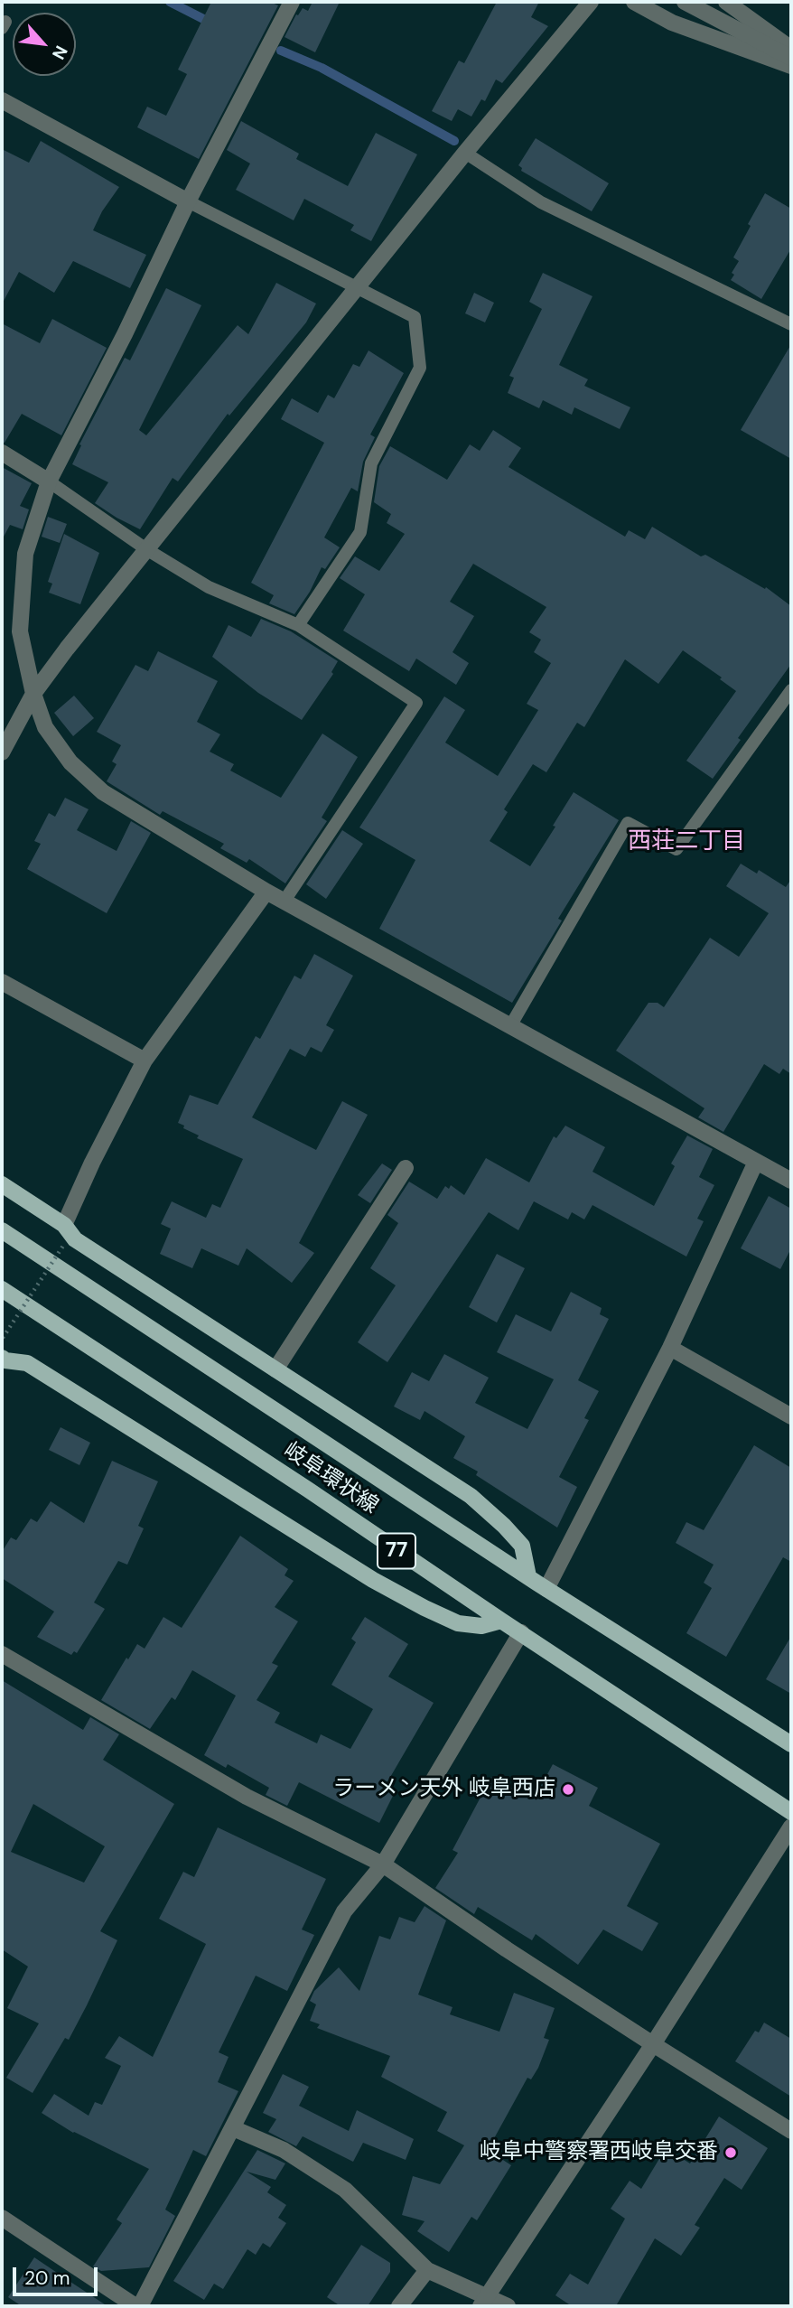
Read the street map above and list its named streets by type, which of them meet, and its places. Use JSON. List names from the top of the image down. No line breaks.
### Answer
{"streets":{"main road":["岐阜環状線","77"]},"districts":["西荘二丁目"],"places":["ラーメン天外 岐阜西店","岐阜中警察署西岐阜交番"],"scale_bar":"20 m","north":"bottom right"}
